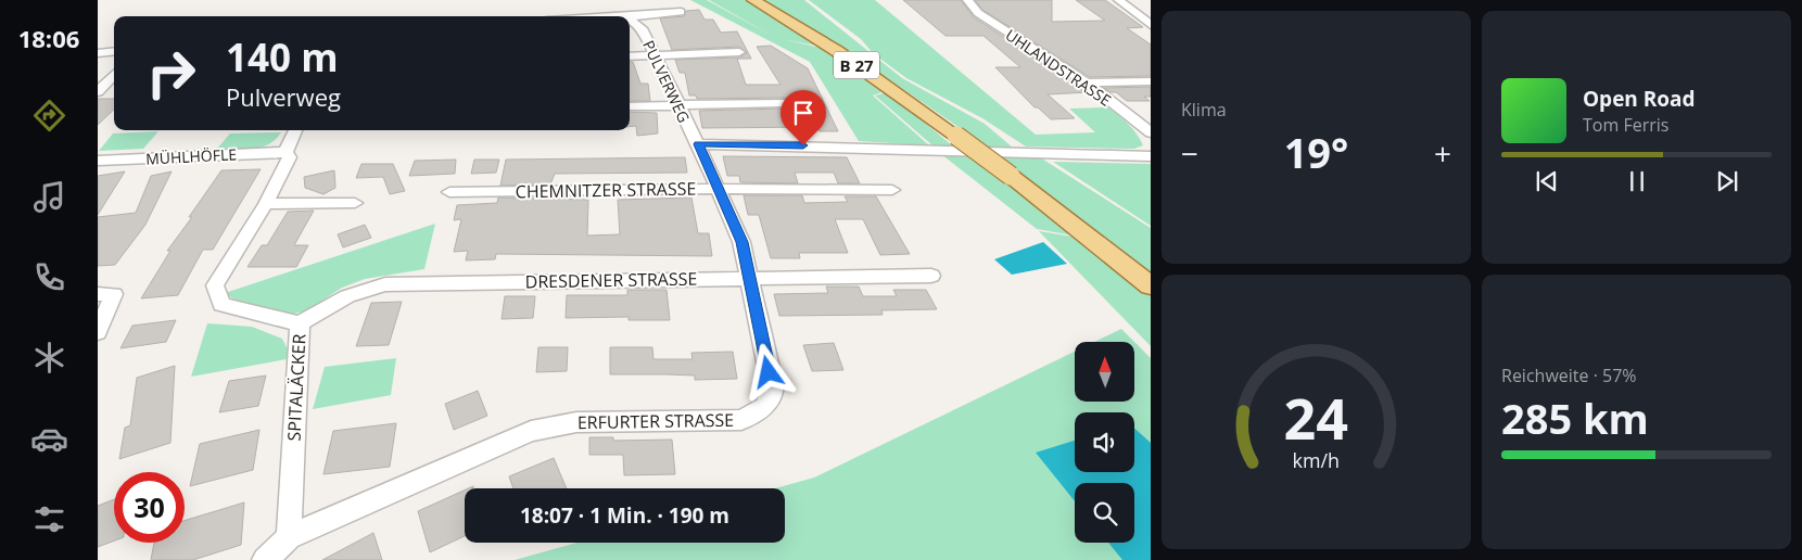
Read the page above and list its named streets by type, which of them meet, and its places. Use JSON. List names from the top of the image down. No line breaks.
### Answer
{"streets":{"main road":["B 27"],"street":["UHLANDSTRASSE","PULVERWEG","MÜHLHÖFLE","CHEMNITZER STRASSE","DRESDENER STRASSE","SPITALÄCKER","ERFURTER STRASSE"]},"crossings":[["PULVERWEG","ERFURTER STRASSE"],["MÜHLHÖFLE","SPITALÄCKER"],["CHEMNITZER STRASSE","ERFURTER STRASSE"],["DRESDENER STRASSE","SPITALÄCKER"],["DRESDENER STRASSE","ERFURTER STRASSE"],["SPITALÄCKER","ERFURTER STRASSE"]],"north":"top","page":{"tabs":"18:06","tile":["Klima",["Reichweite · 57%","285 km"]],"turn":["140 m","Pulverweg"],"song":["Open Road","Tom Ferris"],"heat":["−","19°","+"],"limit":"30","trip":"18:07 · 1 Min. · 190 m","gauge":["24","km/h"]}}
